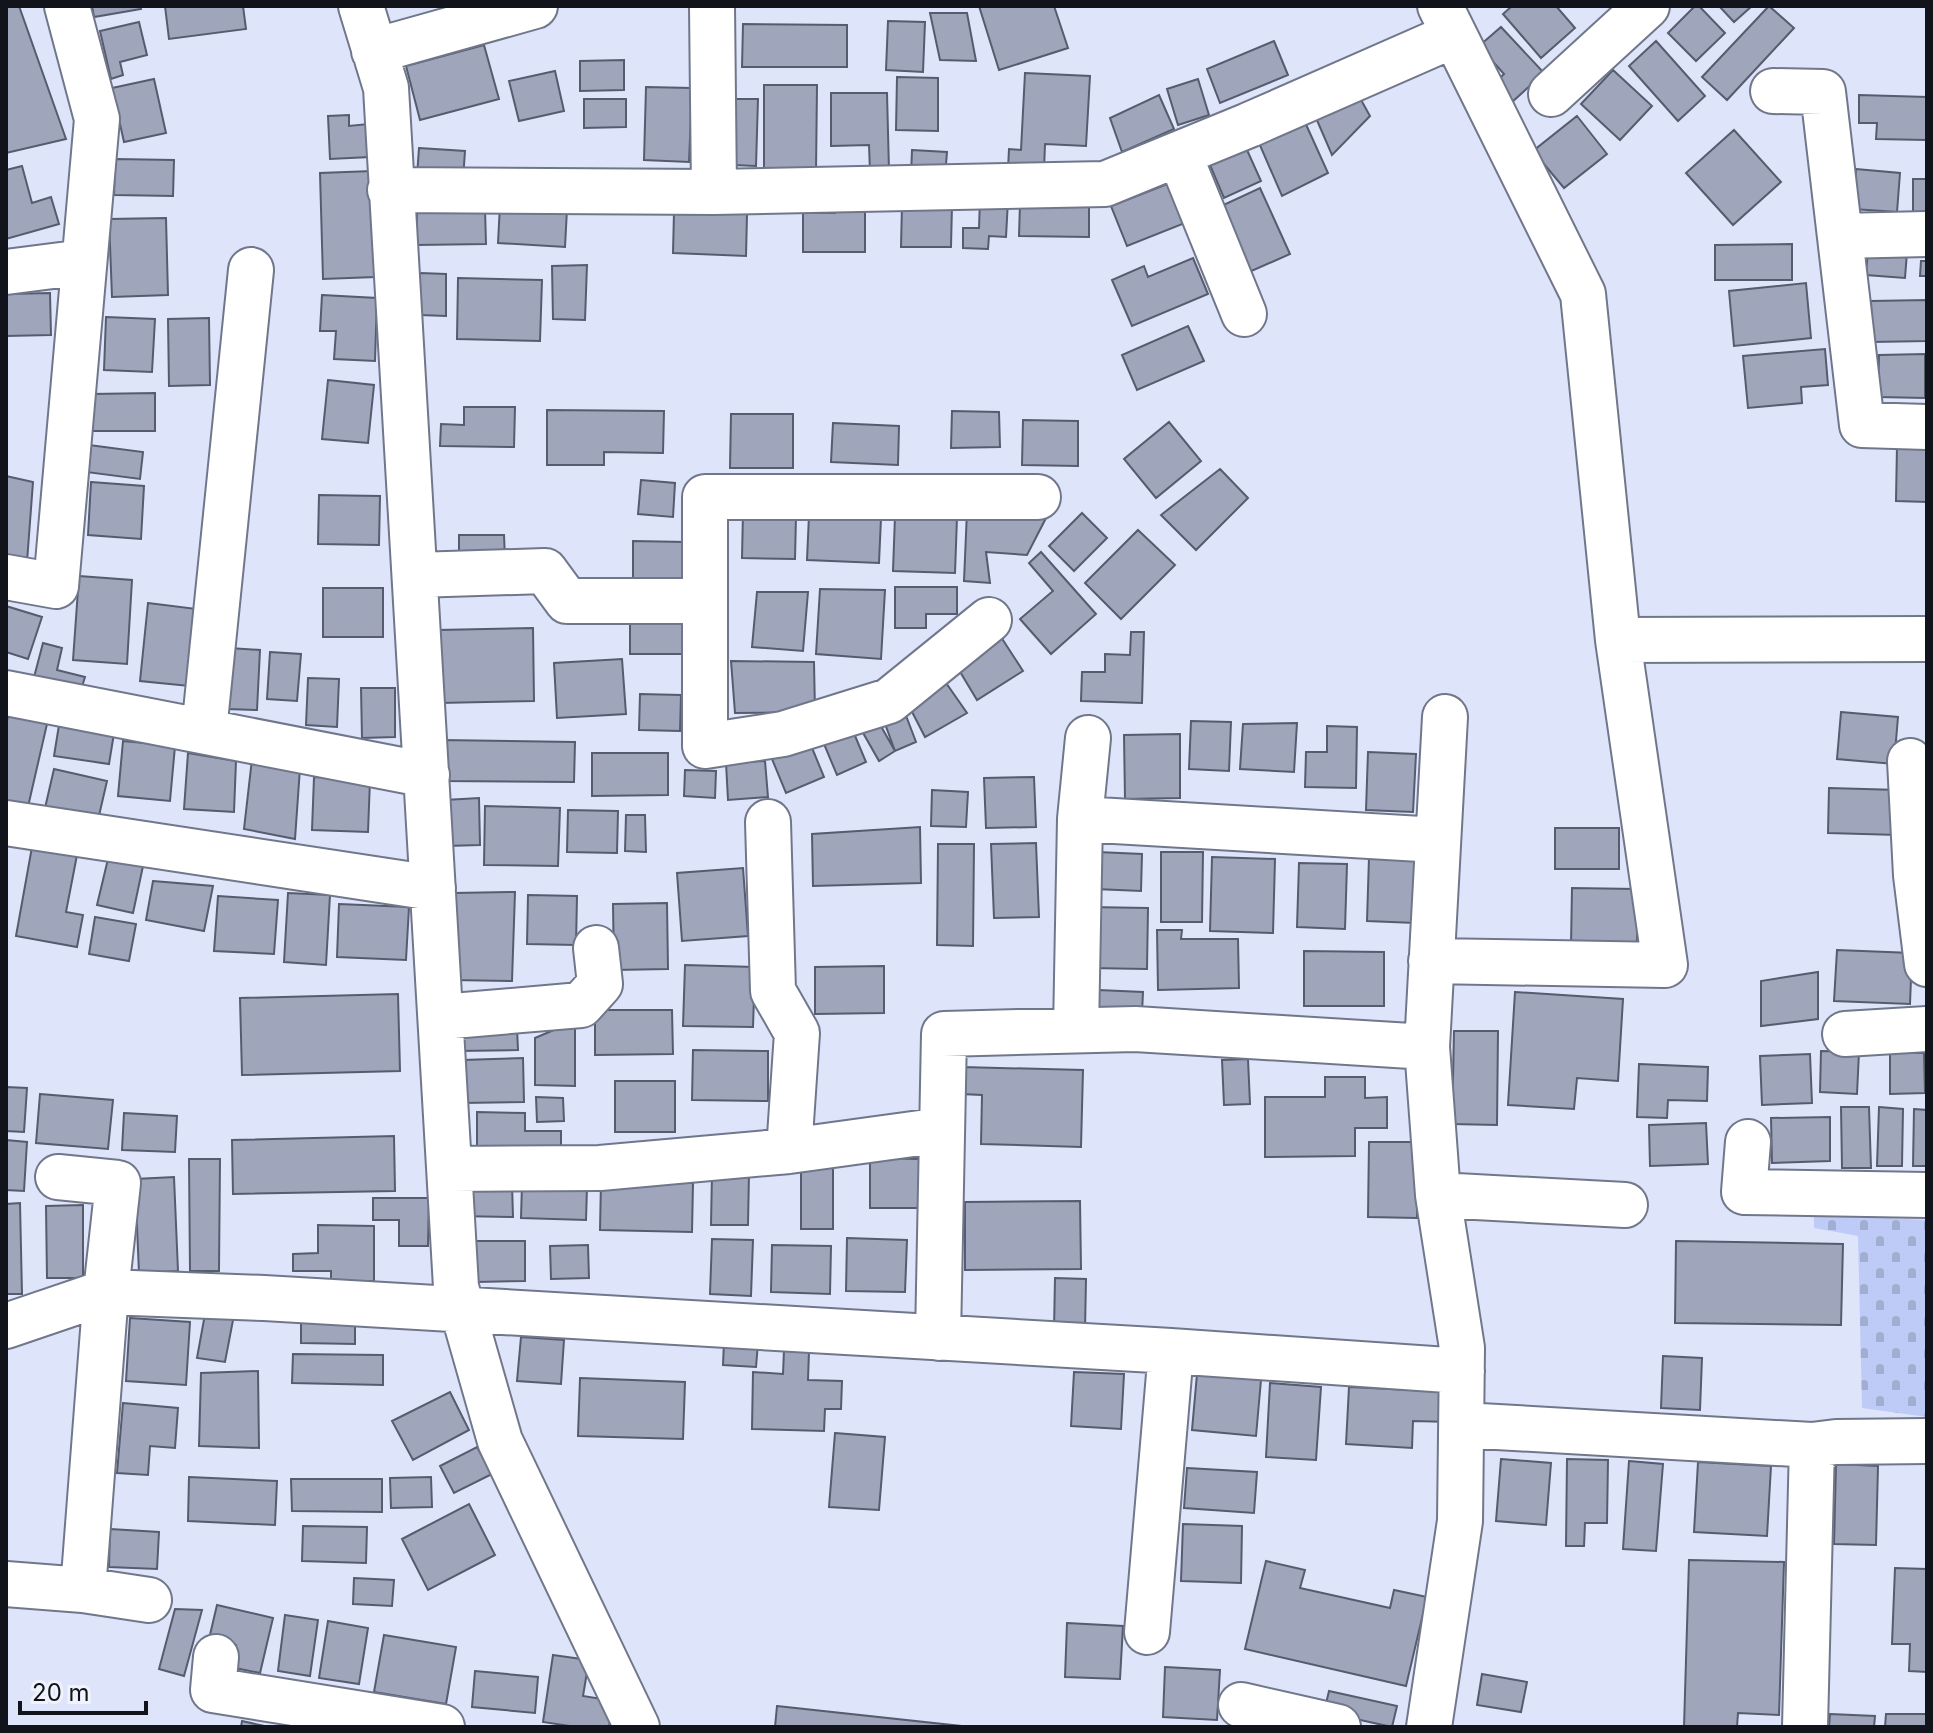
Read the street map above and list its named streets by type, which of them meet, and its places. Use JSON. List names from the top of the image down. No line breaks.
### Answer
{"scale_bar":"20 m"}
